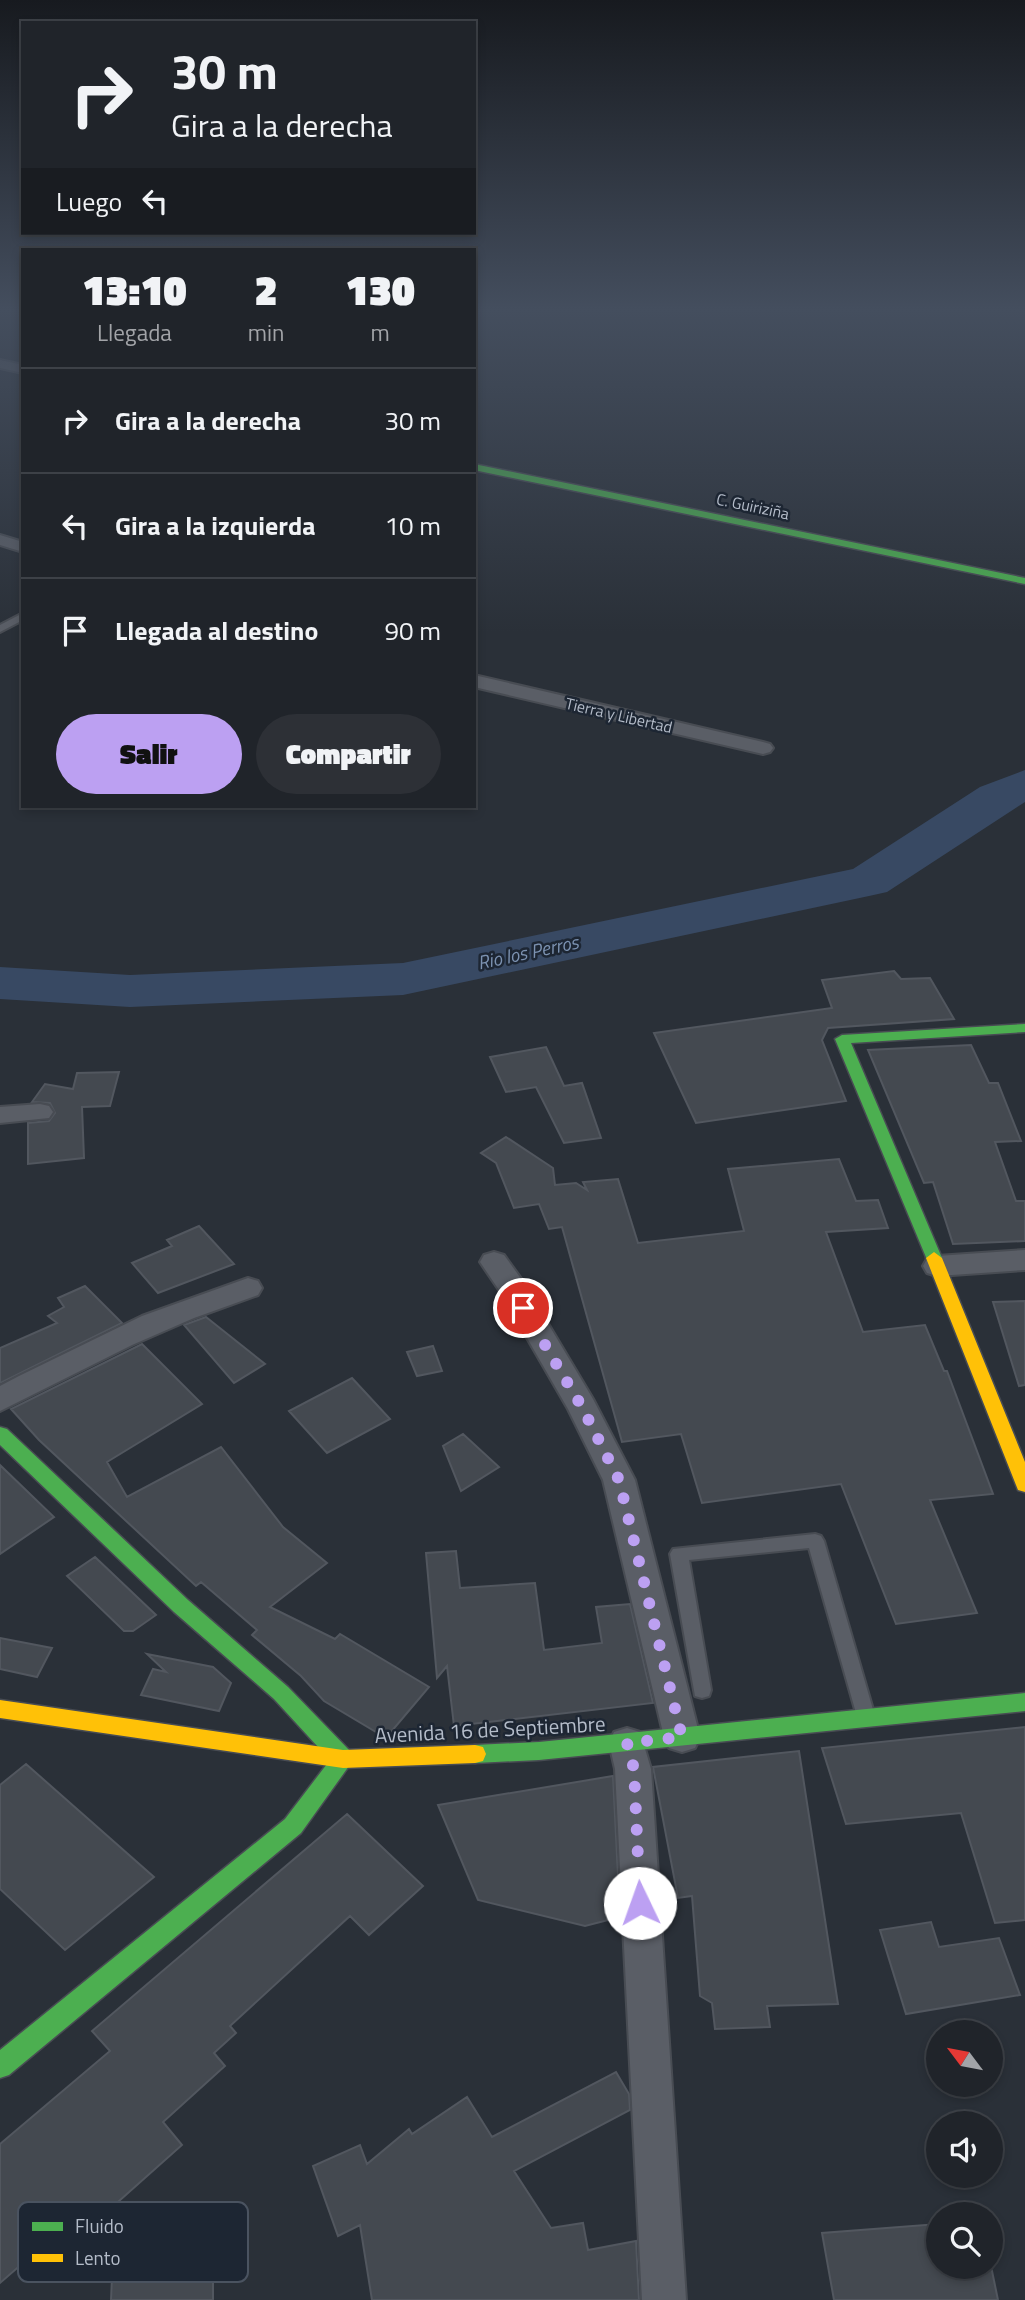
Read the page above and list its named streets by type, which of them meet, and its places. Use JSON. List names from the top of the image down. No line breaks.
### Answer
{"streets":{"street":["C. Guiriziña","Tierra y Libertad","Avenida 16 de Septiembre"]},"water":["Rio los Perros"],"legend":["Fluido","Lento"],"north":"top left","page":{"turn":["30 m","Gira a la derecha"],"then":"Luego","eta":["13:10","Llegada","2","min","130","m"],"list":[{"name":"Gira a la derecha","value":"30 m"},{"name":"Gira a la izquierda","value":"10 m"},{"name":"Llegada al destino","value":"90 m"}],"buttons":["Salir","Compartir"]}}
